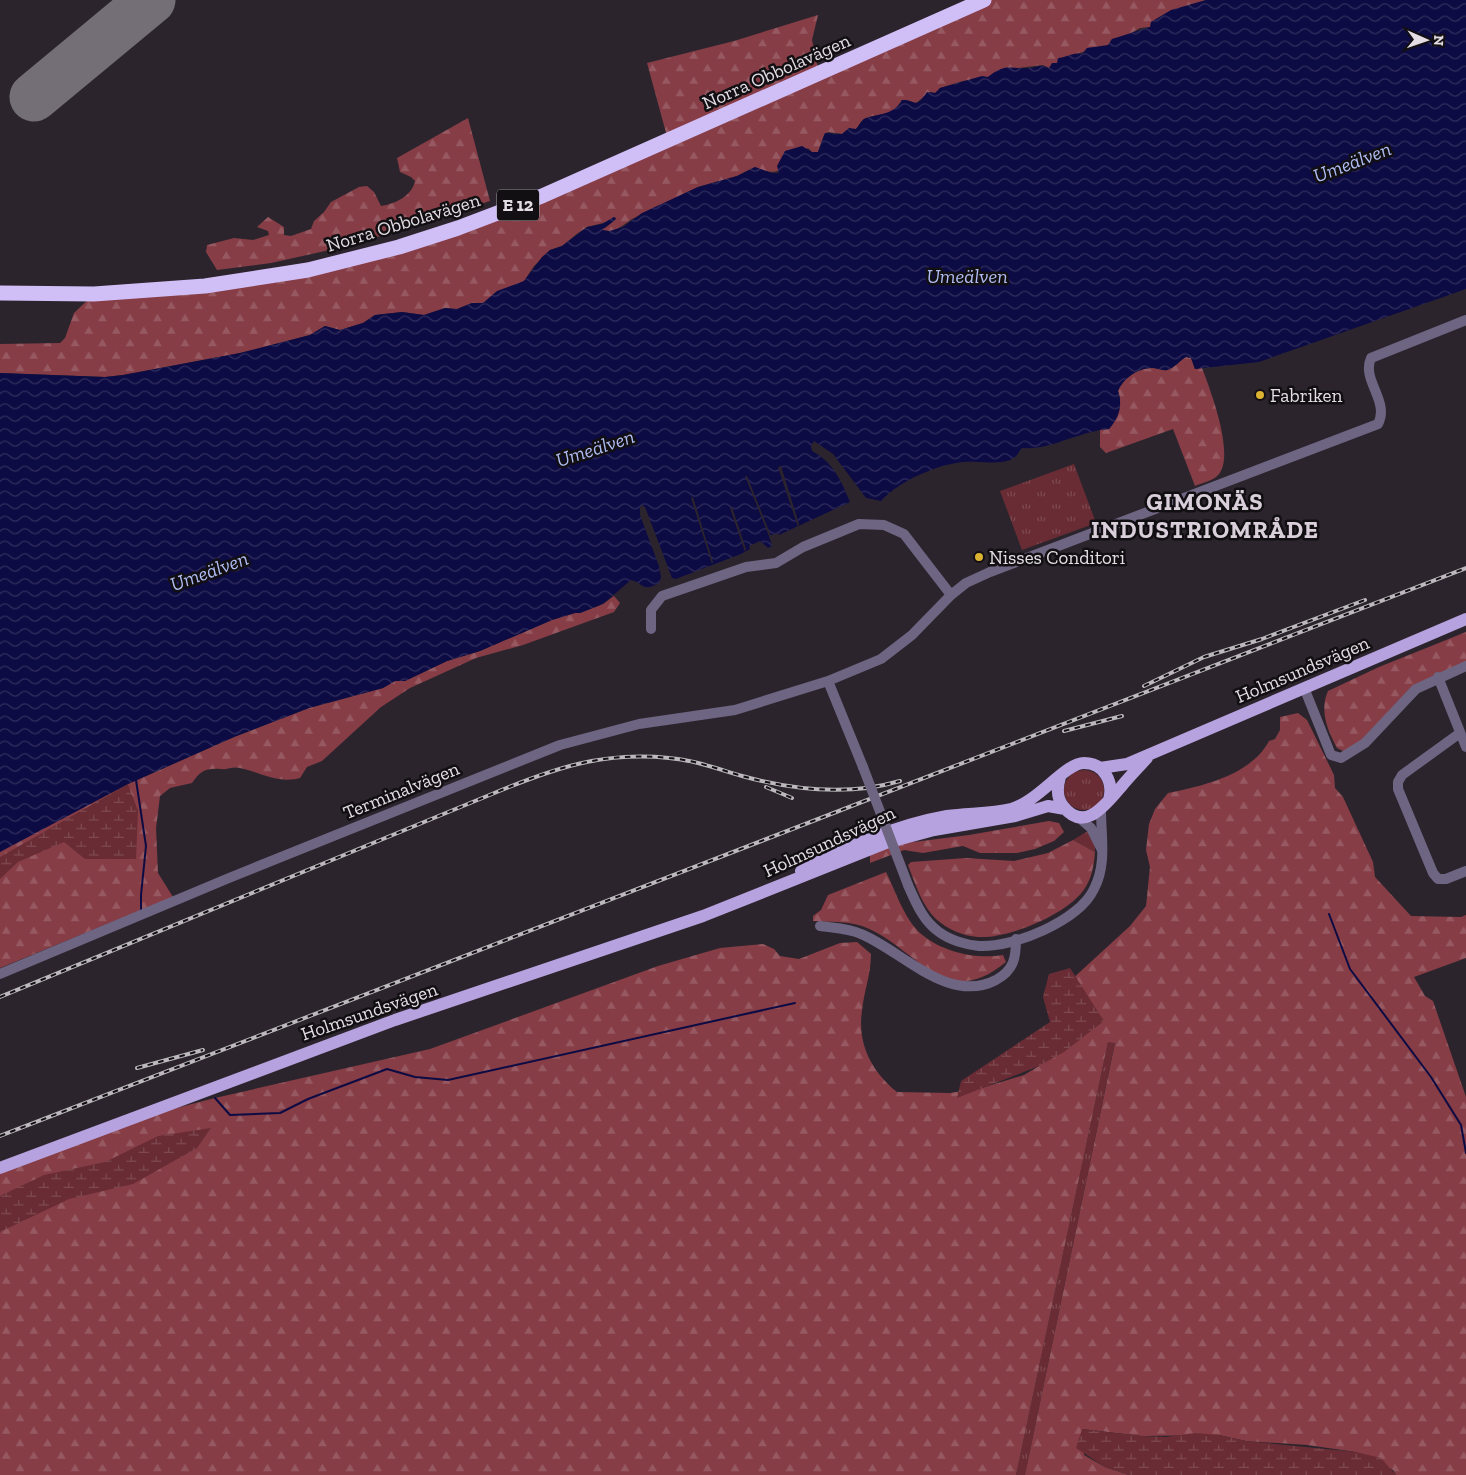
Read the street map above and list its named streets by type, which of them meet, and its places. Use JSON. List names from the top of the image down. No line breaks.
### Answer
{"streets":{"highway":["Norra Obbolavägen","E 12"],"main road":["Holmsundsvägen"],"street":["Terminalvägen"]},"districts":["GIMONÄS INDUSTRIOMRÅDE"],"water":["Umeälven"],"places":["Fabriken","Nisses Conditori"],"north":"right"}
